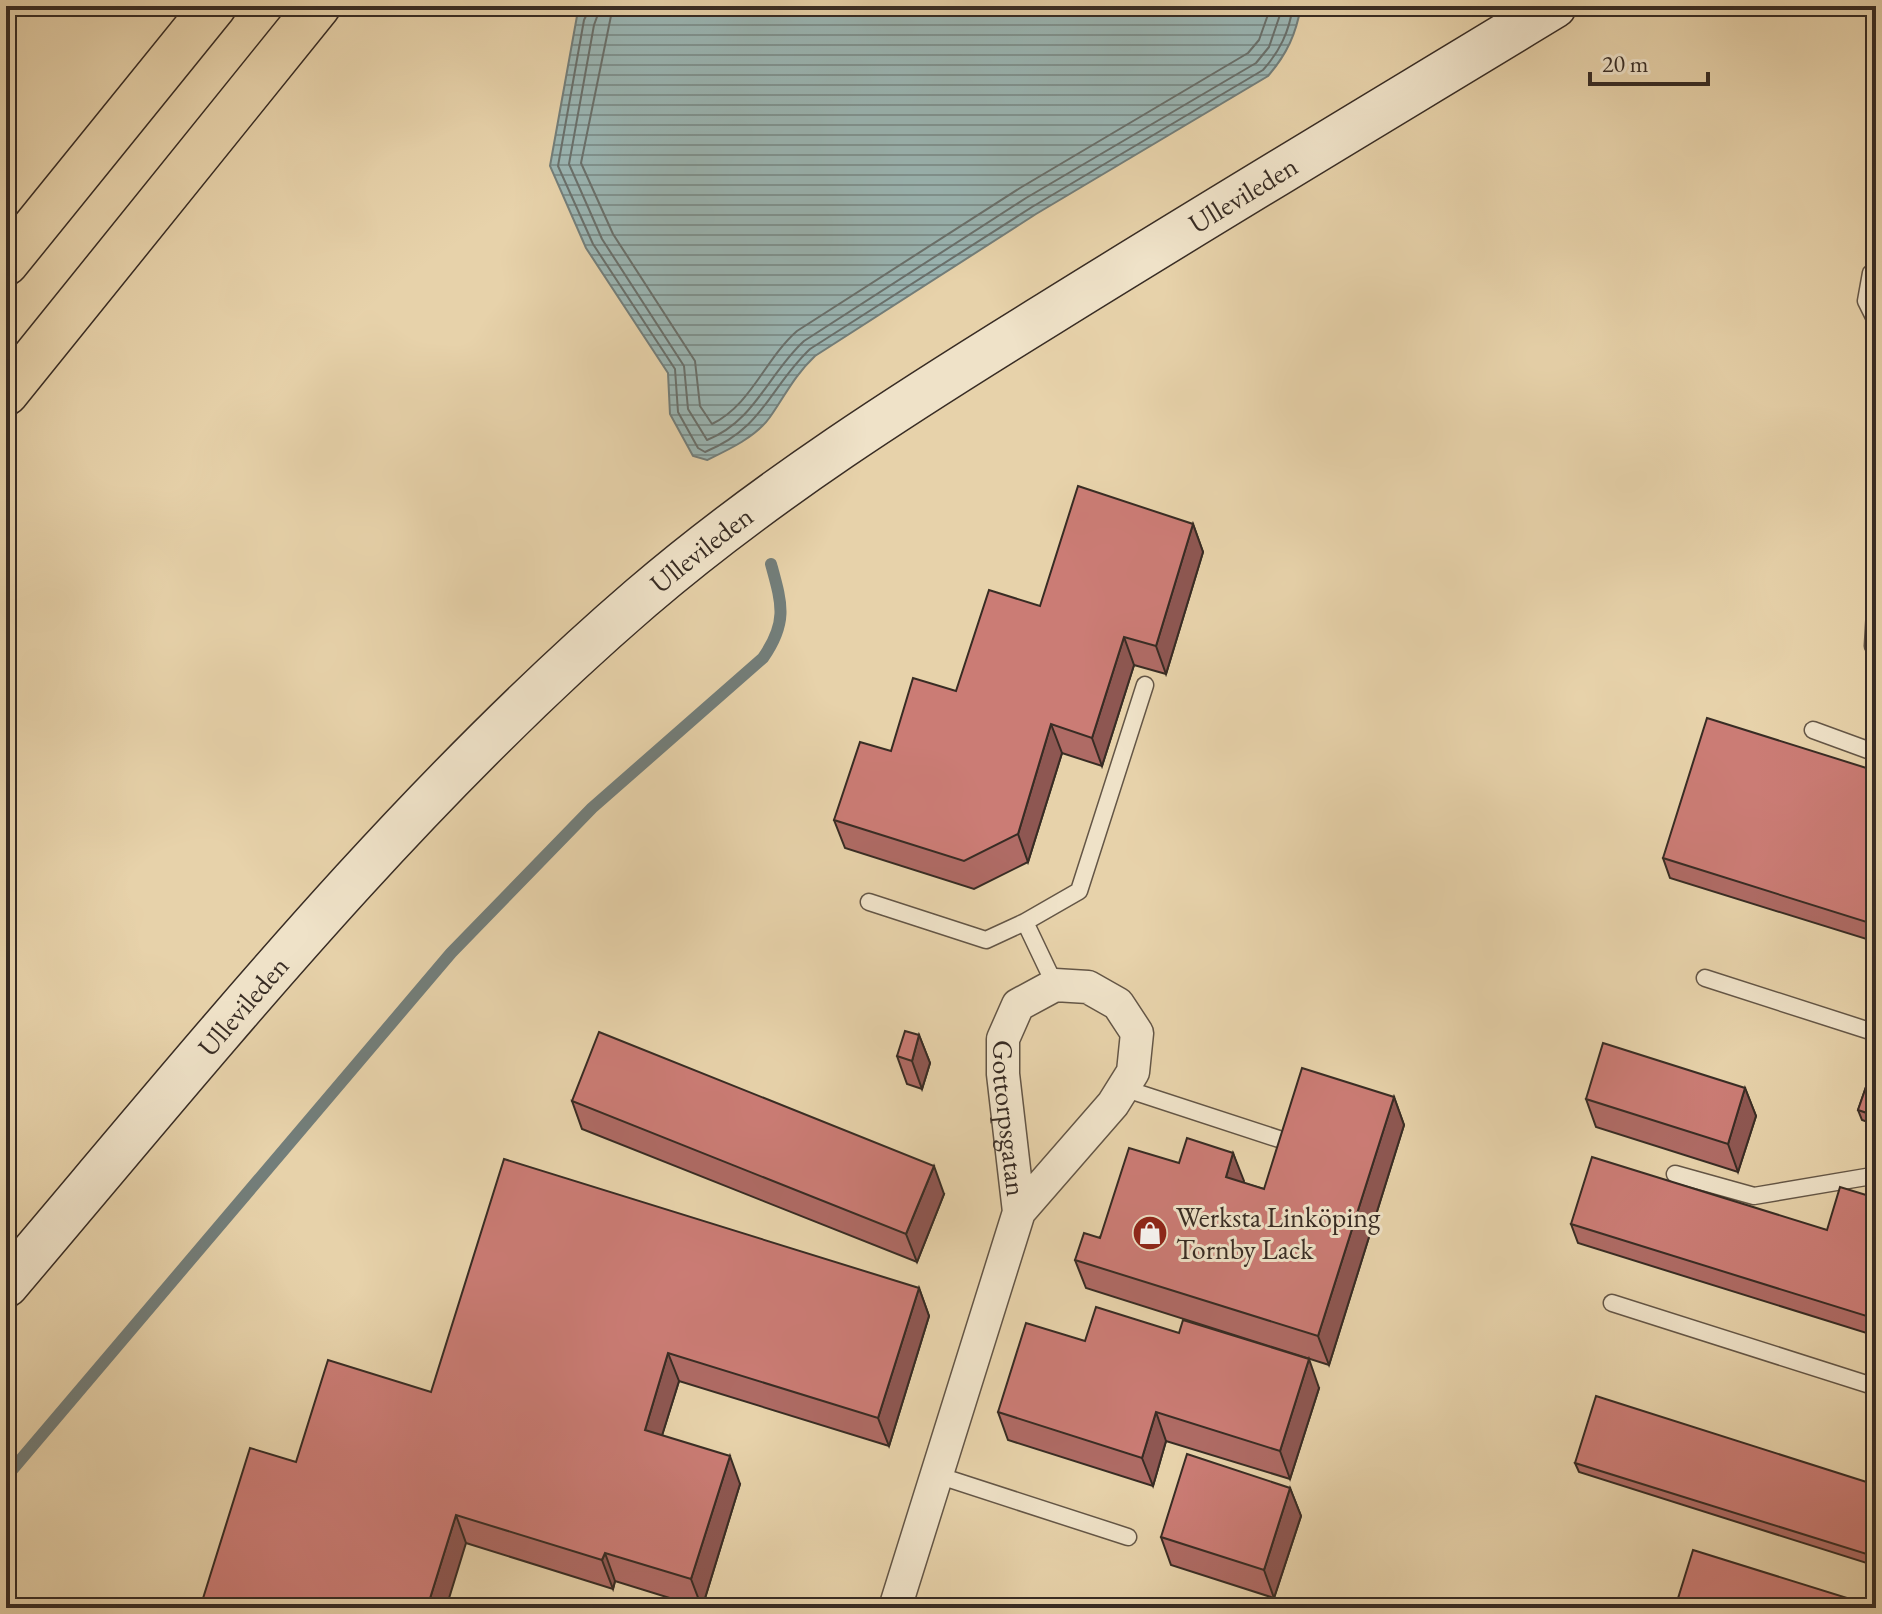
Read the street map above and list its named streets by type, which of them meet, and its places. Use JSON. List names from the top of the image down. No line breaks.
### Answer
{"streets":{"main road":["Ullevileden"],"street":["Gottorpsgatan"]},"places":{"shop":["Werksta Linköping Tornby Lack"]},"scale_bar":"20 m"}
